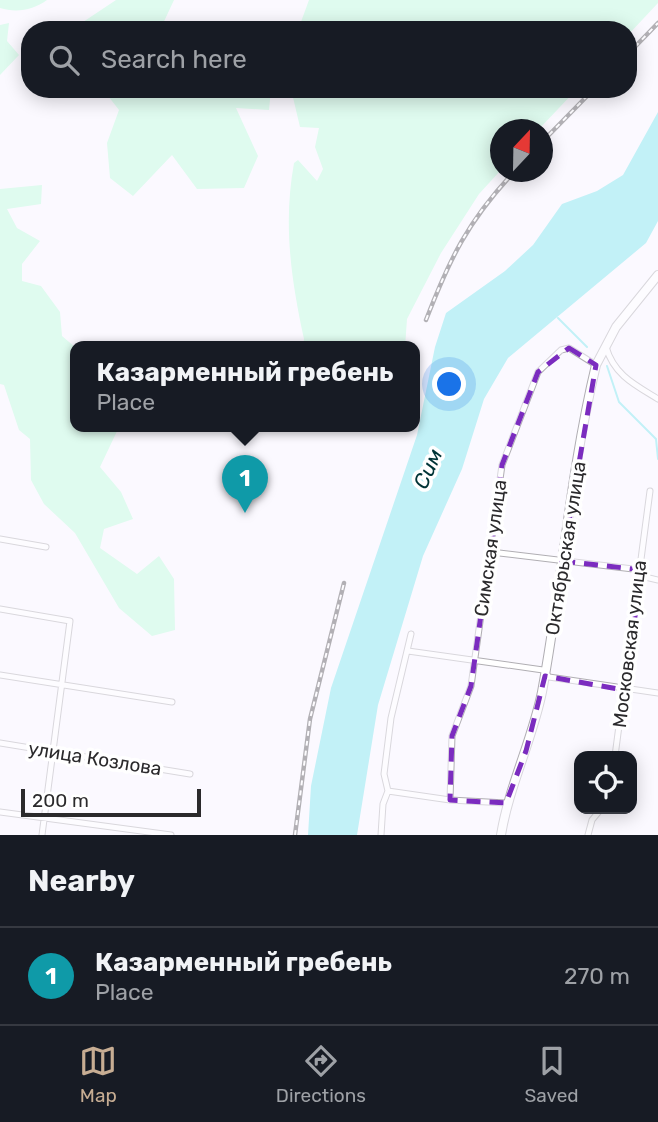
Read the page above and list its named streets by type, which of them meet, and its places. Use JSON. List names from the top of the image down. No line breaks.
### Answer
{"streets":{"main road":["Октябрьская улица"],"street":["Симская улица","Московская улица","улица Козлова"]},"crossings":[["Симская улица","Октябрьская улица"]],"water":["Сим"],"scale_bar":"200 m","north":"top","page":{"search":"Search here","popup":["Казарменный гребень","Place"],"pins":"1","scale":"200 m","heading":"Nearby","list":[{"mark":"1","name":"Казарменный гребень","note":"Place","value":"270 m"}],"nav":["Map","Directions","Saved"]}}
